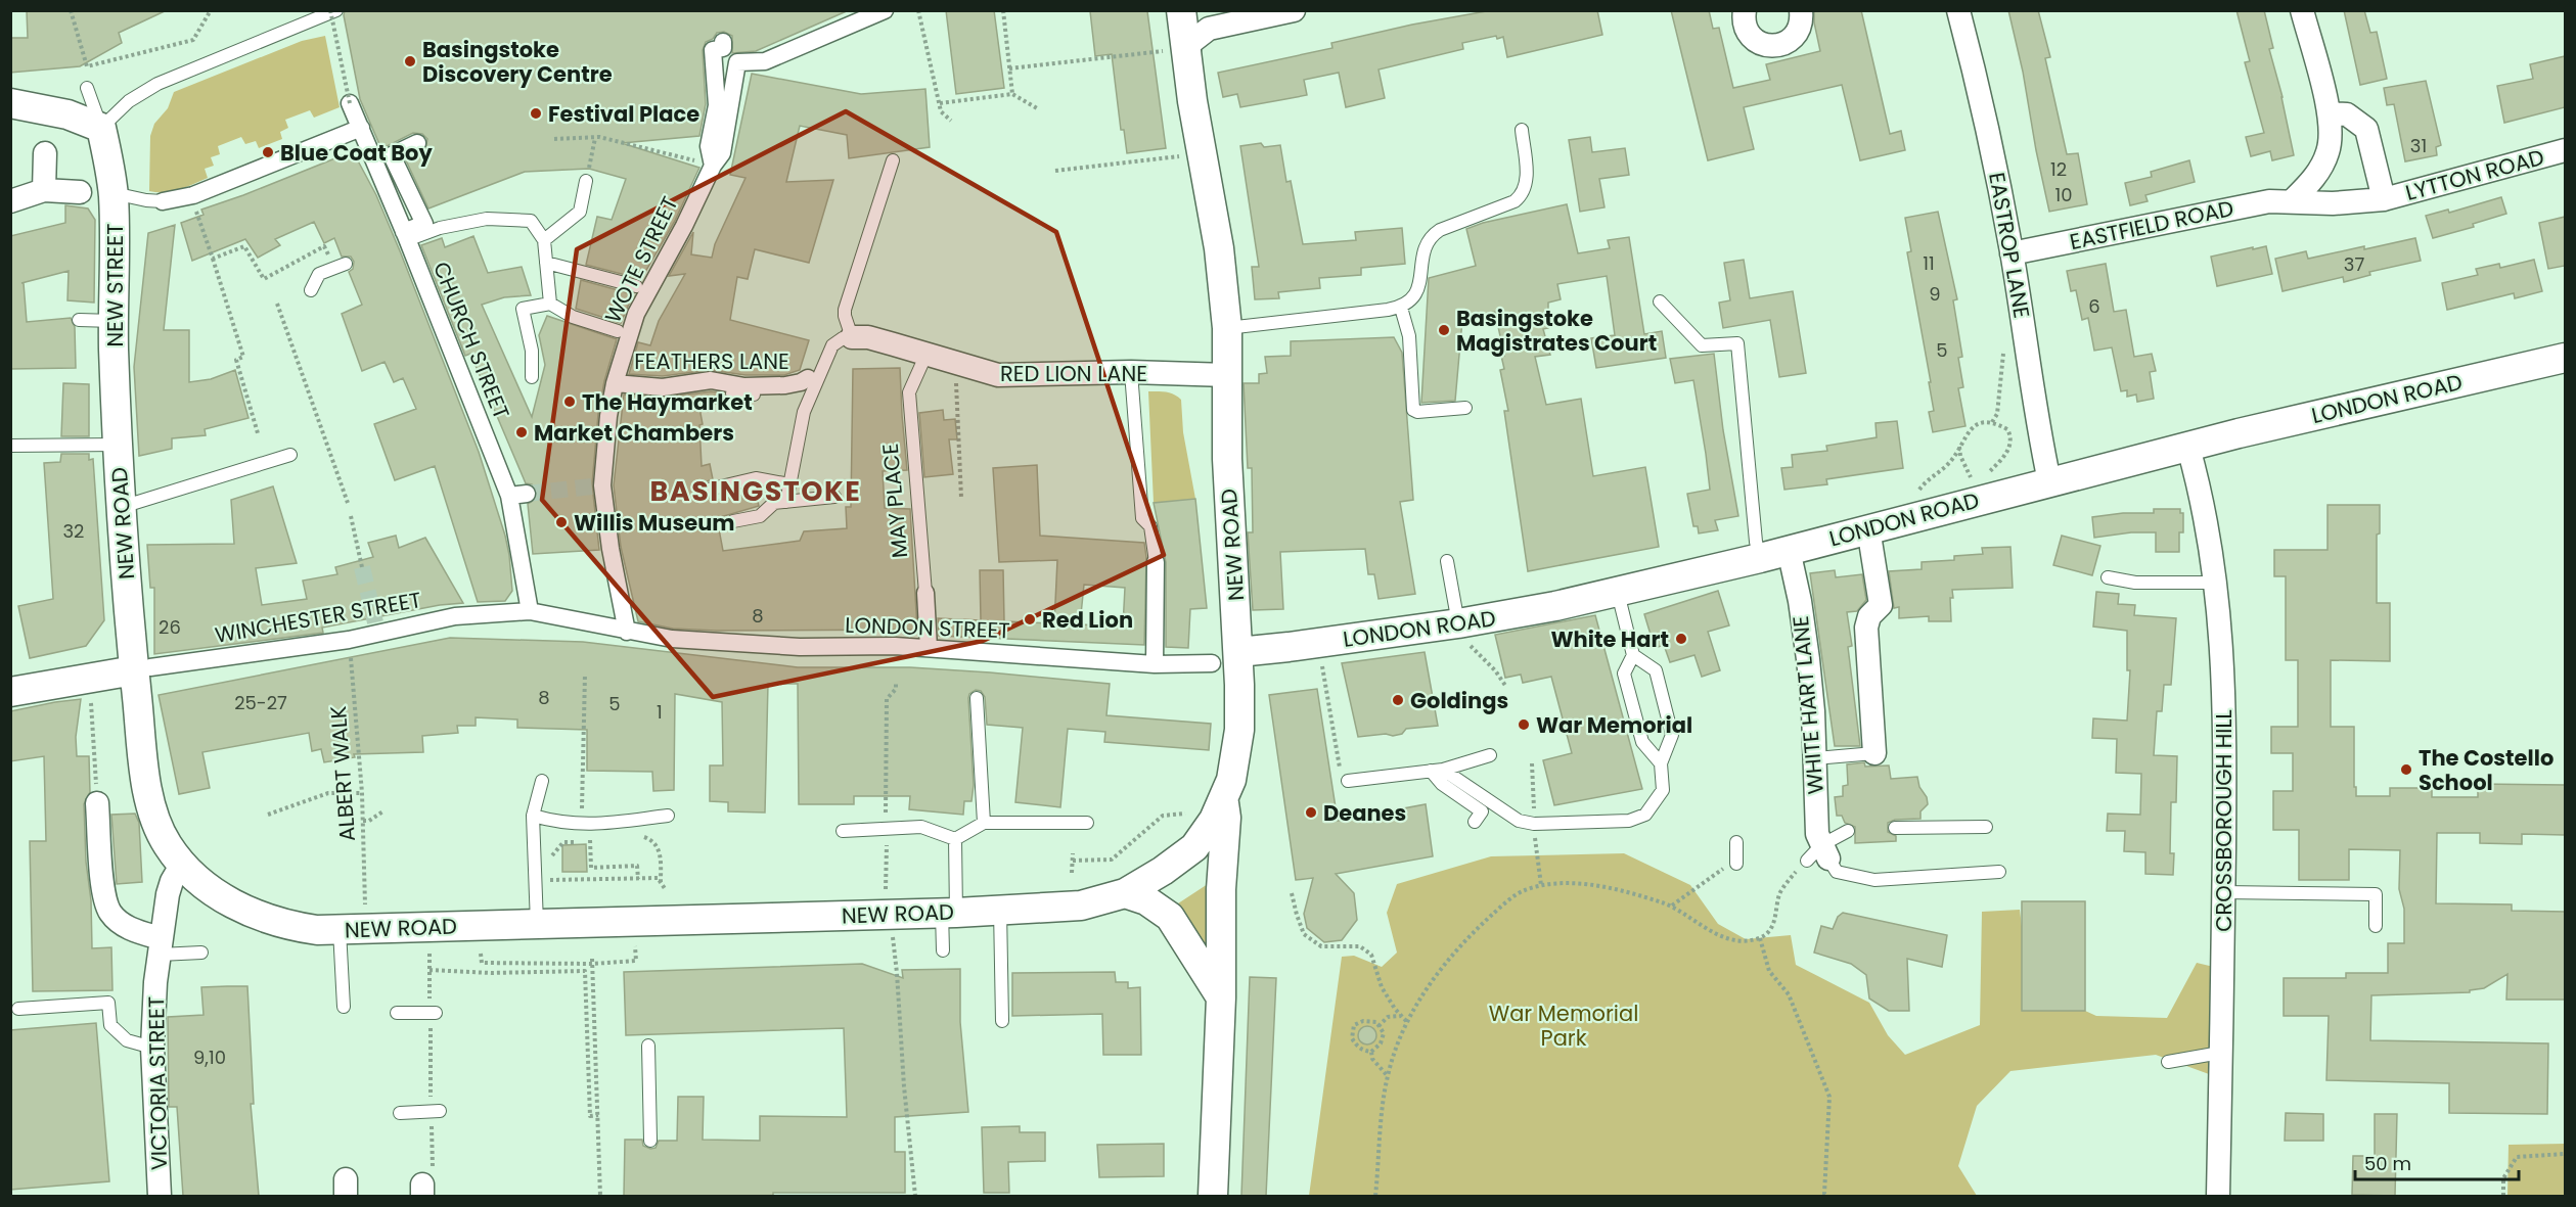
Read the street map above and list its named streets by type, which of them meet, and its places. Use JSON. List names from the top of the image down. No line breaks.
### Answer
{"streets":{"street":["LYTTON ROAD","EASTFIELD ROAD","EASTROP LANE","WOTE STREET","NEW STREET","CHURCH STREET","FEATHERS LANE","RED LION LANE","LONDON ROAD","MAY PLACE","NEW ROAD","WINCHESTER STREET","LONDON STREET","WHITE HART LANE","CROSSBOROUGH HILL","VICTORIA STREET"],"path":["ALBERT WALK"]},"crossings":[["LYTTON ROAD","EASTFIELD ROAD"],["EASTFIELD ROAD","EASTROP LANE"],["EASTROP LANE","LONDON ROAD"],["WOTE STREET","FEATHERS LANE"],["WOTE STREET","LONDON STREET"],["NEW STREET","NEW ROAD"],["CHURCH STREET","WINCHESTER STREET"],["CHURCH STREET","LONDON STREET"],["RED LION LANE","MAY PLACE"],["RED LION LANE","NEW ROAD"],["LONDON ROAD","NEW ROAD"],["LONDON ROAD","LONDON STREET"],["LONDON ROAD","WHITE HART LANE"],["LONDON ROAD","CROSSBOROUGH HILL"],["MAY PLACE","LONDON STREET"],["NEW ROAD","WINCHESTER STREET"],["NEW ROAD","LONDON STREET"],["NEW ROAD","VICTORIA STREET"],["WINCHESTER STREET","LONDON STREET"],["WINCHESTER STREET","ALBERT WALK"]],"districts":["BASINGSTOKE"],"parks":["War Memorial Park"],"places":["Basingstoke Discovery Centre","Festival Place","Blue Coat Boy","Basingstoke Magistrates Court","The Haymarket","Market Chambers","Willis Museum","Red Lion","White Hart","Goldings","War Memorial","The Costello School","Deanes"],"house_numbers":["31","12","10","11","37","9","6","5","32","8","26","8","25-27","5","1","9,10"],"scale_bar":"50 m"}
